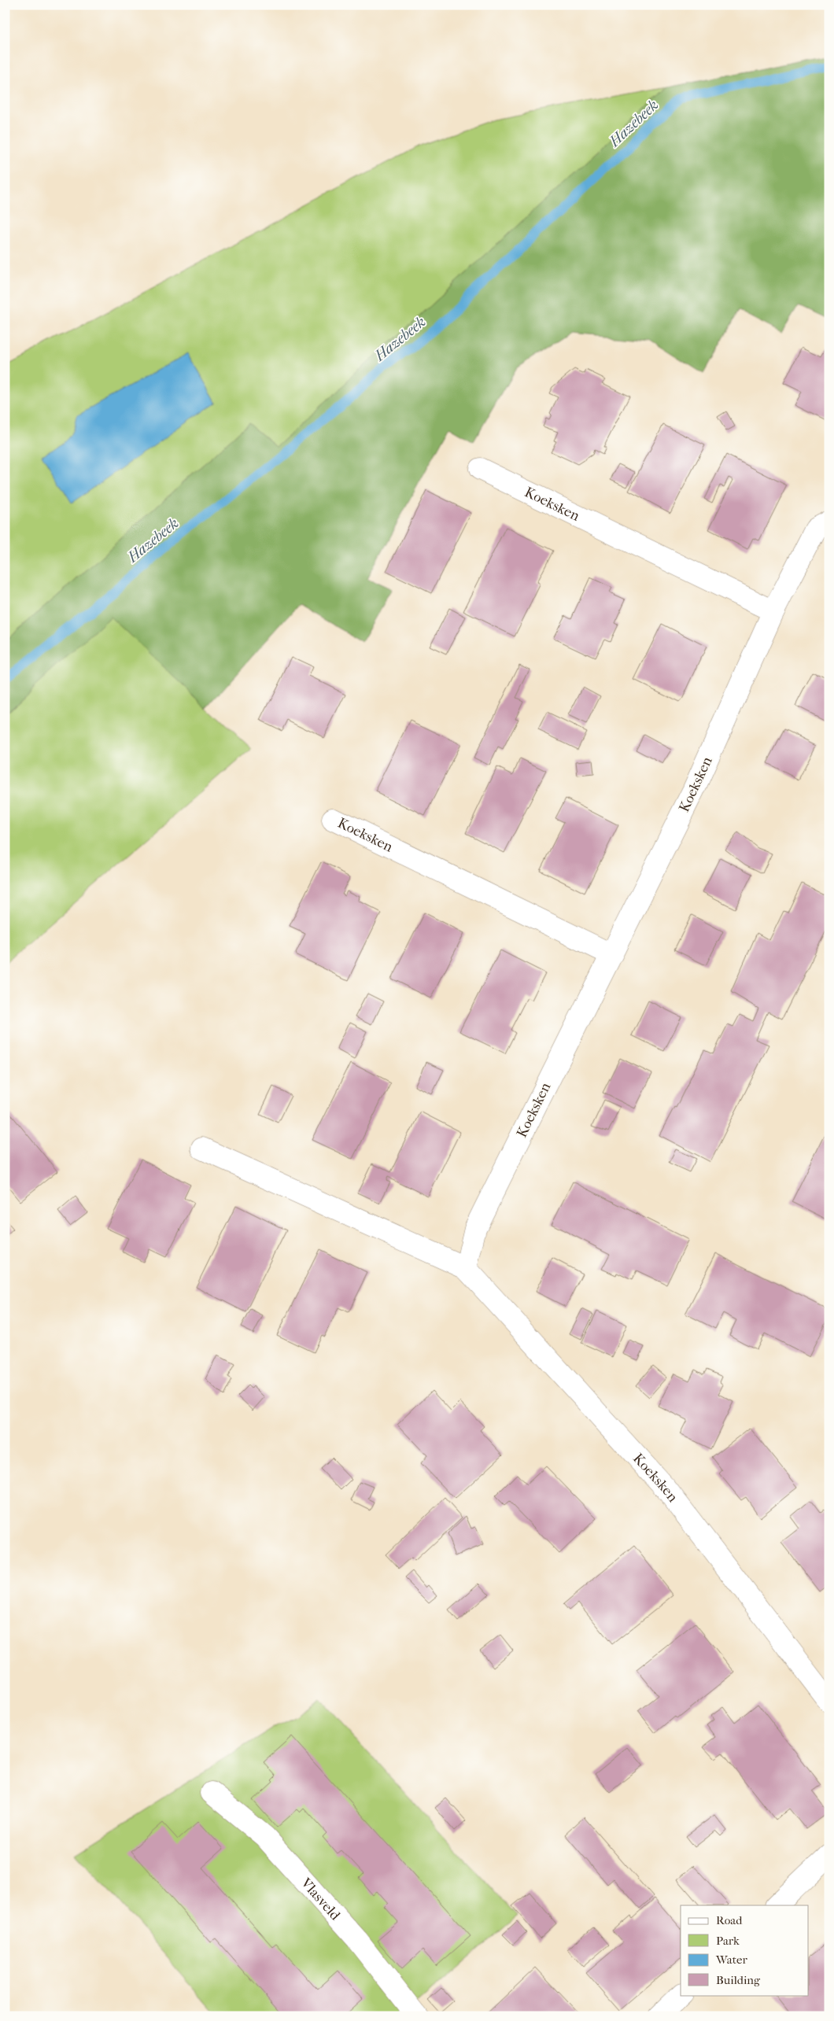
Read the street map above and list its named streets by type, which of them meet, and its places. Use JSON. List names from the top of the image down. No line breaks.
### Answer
{"streets":{"street":["Koeksken","Vlasveld"]},"water":["Hazebeek"],"legend":["Road","Park","Water","Building"]}
